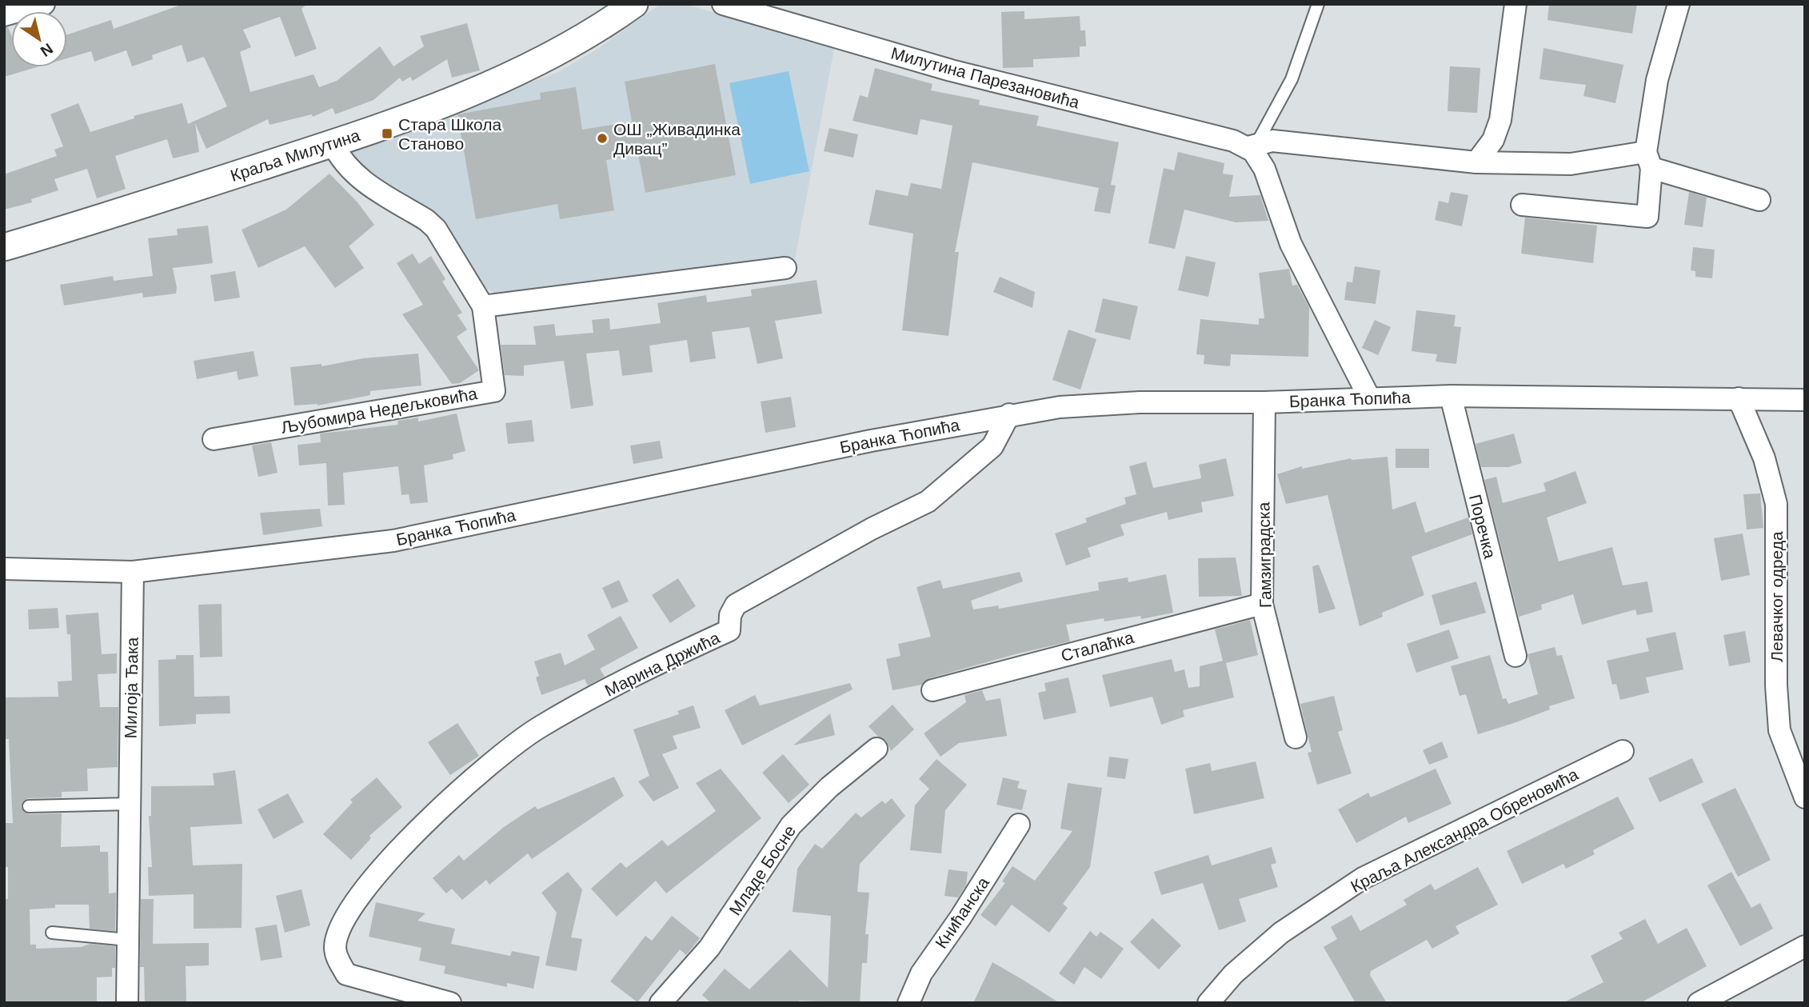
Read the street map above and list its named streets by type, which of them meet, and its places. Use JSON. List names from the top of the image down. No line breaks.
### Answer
{"streets":{"street":["Милутина Парезановића","Краља Милутина","Бранка Ћопића","Љубомира Недељковића","Поречка","Гамзиградска","Левачког одреда","Сталаћка","Марина Држића","Милоја Ђака","Краља Александра Обреновића","Младе Босне","Книћанска"]},"crossings":[["Краља Милутина","Љубомира Недељковића"],["Бранка Ћопића","Поречка"],["Бранка Ћопића","Гамзиградска"],["Бранка Ћопића","Левачког одреда"],["Бранка Ћопића","Марина Држића"],["Бранка Ћопића","Милоја Ђака"],["Гамзиградска","Сталаћка"]],"places":{"transit":["Стара Школа Станово"],"other":["ОШ „Живадинка Дивац”"]},"north":"bottom right"}
